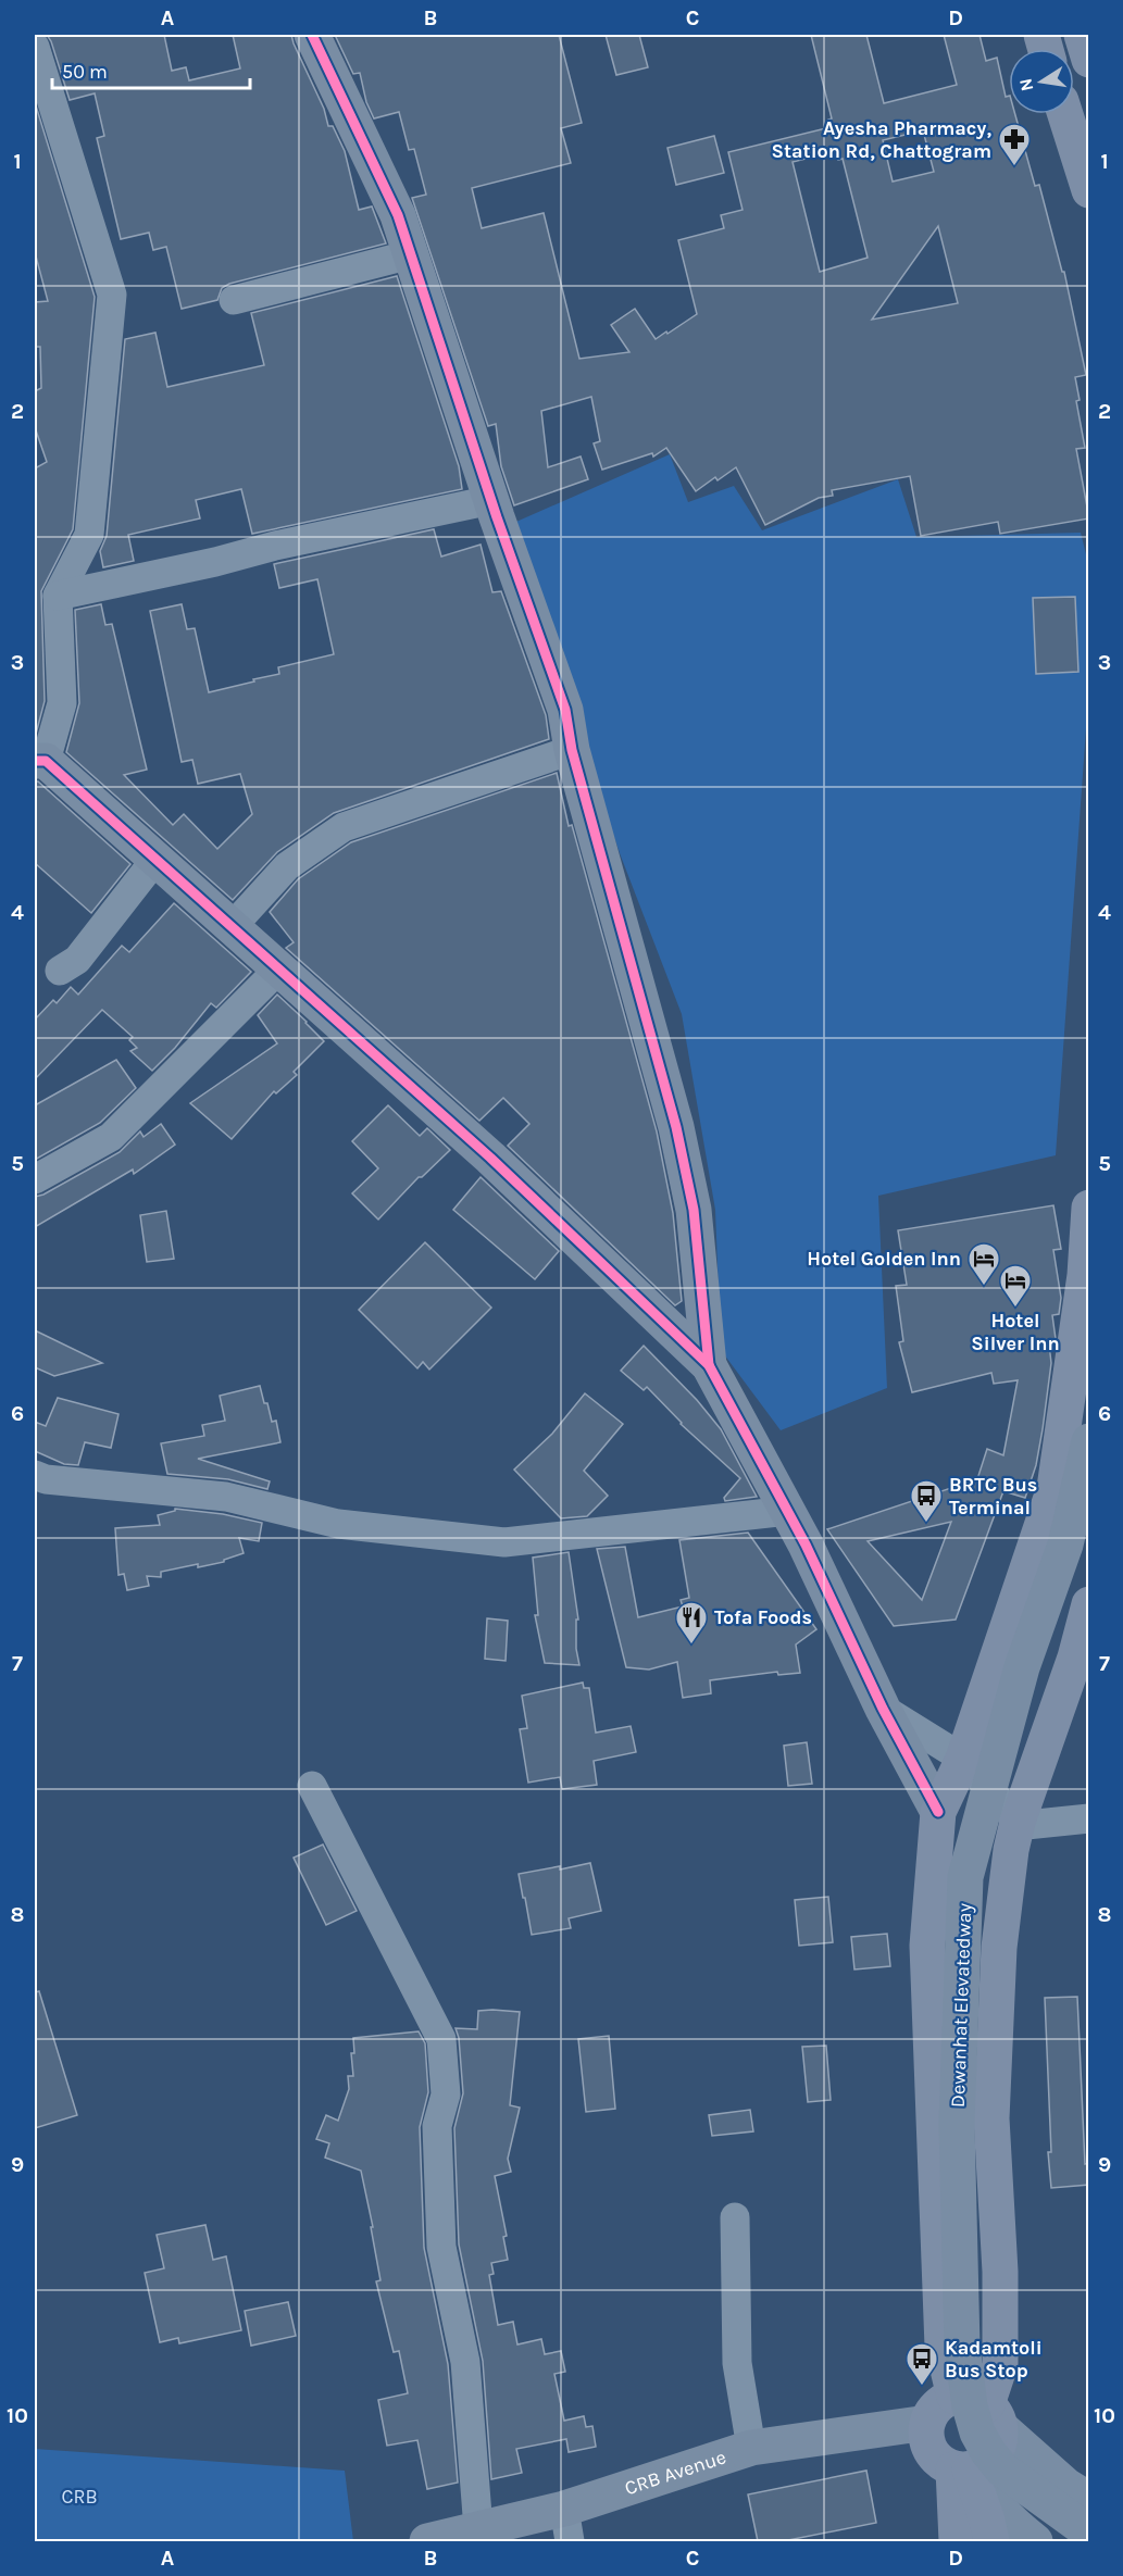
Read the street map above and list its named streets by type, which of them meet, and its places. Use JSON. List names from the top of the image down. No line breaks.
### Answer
{"streets":{"street":["Dewanhat Elevatedway","CRB Avenue"]},"parks":["CRB"],"places":{"pharmacy":["Ayesha Pharmacy, Station Rd, Chattogram"],"hotel":["Hotel Golden Inn","Hotel Silver Inn"],"bus stop":["BRTC Bus Terminal","Kadamtoli Bus Stop"],"restaurant":["Tofa Foods"]},"scale_bar":"50 m","north":"left","grid":{"columns":["A","B","C","D"],"rows":["1","2","3","4","5","6","7","8","9","10"]}}
